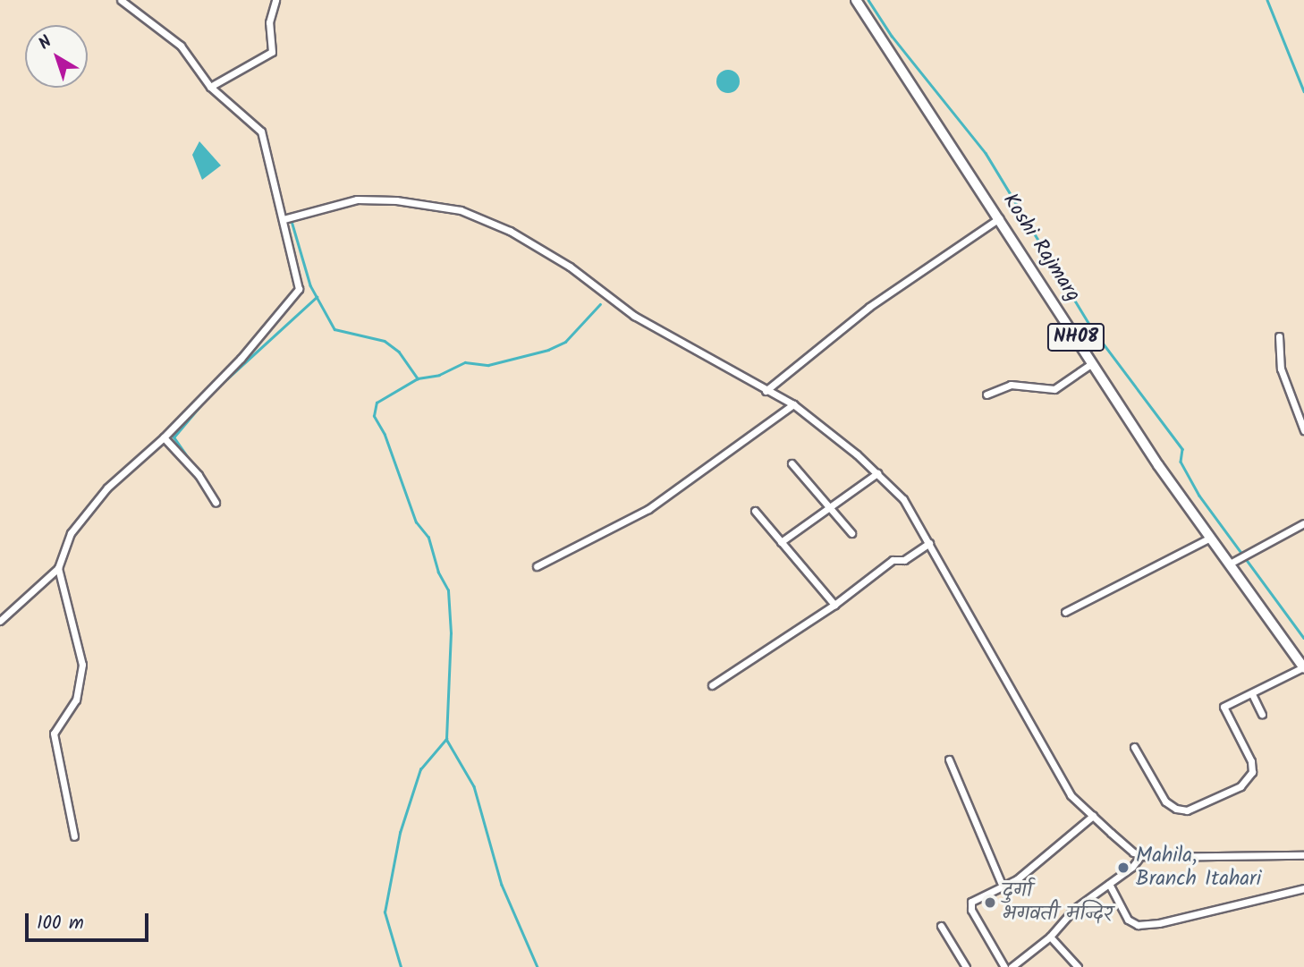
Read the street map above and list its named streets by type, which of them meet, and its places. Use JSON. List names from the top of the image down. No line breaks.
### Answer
{"streets":{"main road":["Koshi Rajmarg","NH08"]},"places":["Mahila, Branch Itahari","दुर्गा भगवती मन्दिर"],"scale_bar":"100 m","north":"top left"}
